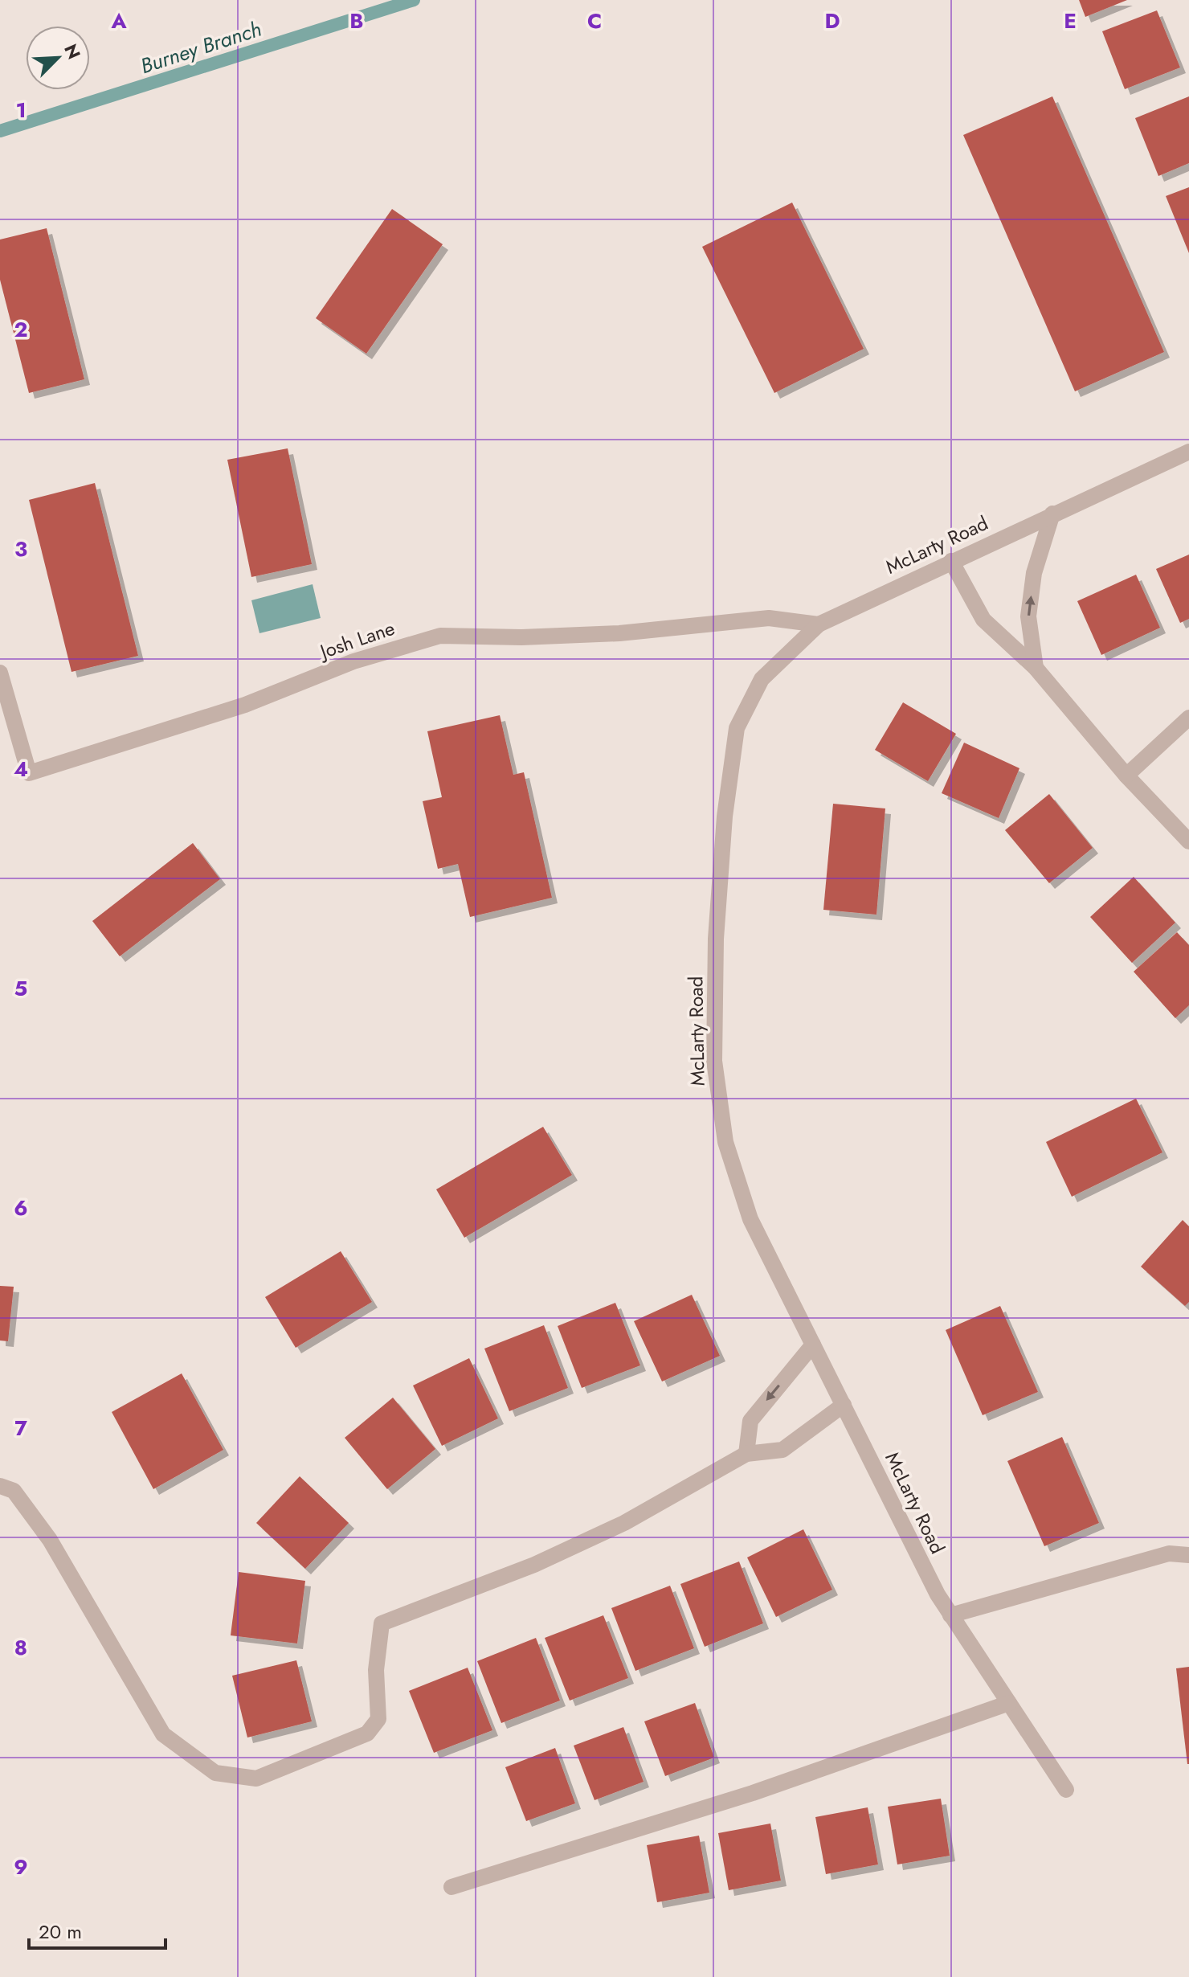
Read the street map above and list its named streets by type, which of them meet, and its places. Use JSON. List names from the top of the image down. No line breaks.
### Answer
{"streets":{"street":["McLarty Road","Josh Lane"]},"crossings":[["McLarty Road","Josh Lane"]],"water":["Burney Branch"],"scale_bar":"20 m","north":"top right","grid":{"columns":["A","B","C","D","E"],"rows":["1","2","3","4","5","6","7","8","9"]}}
